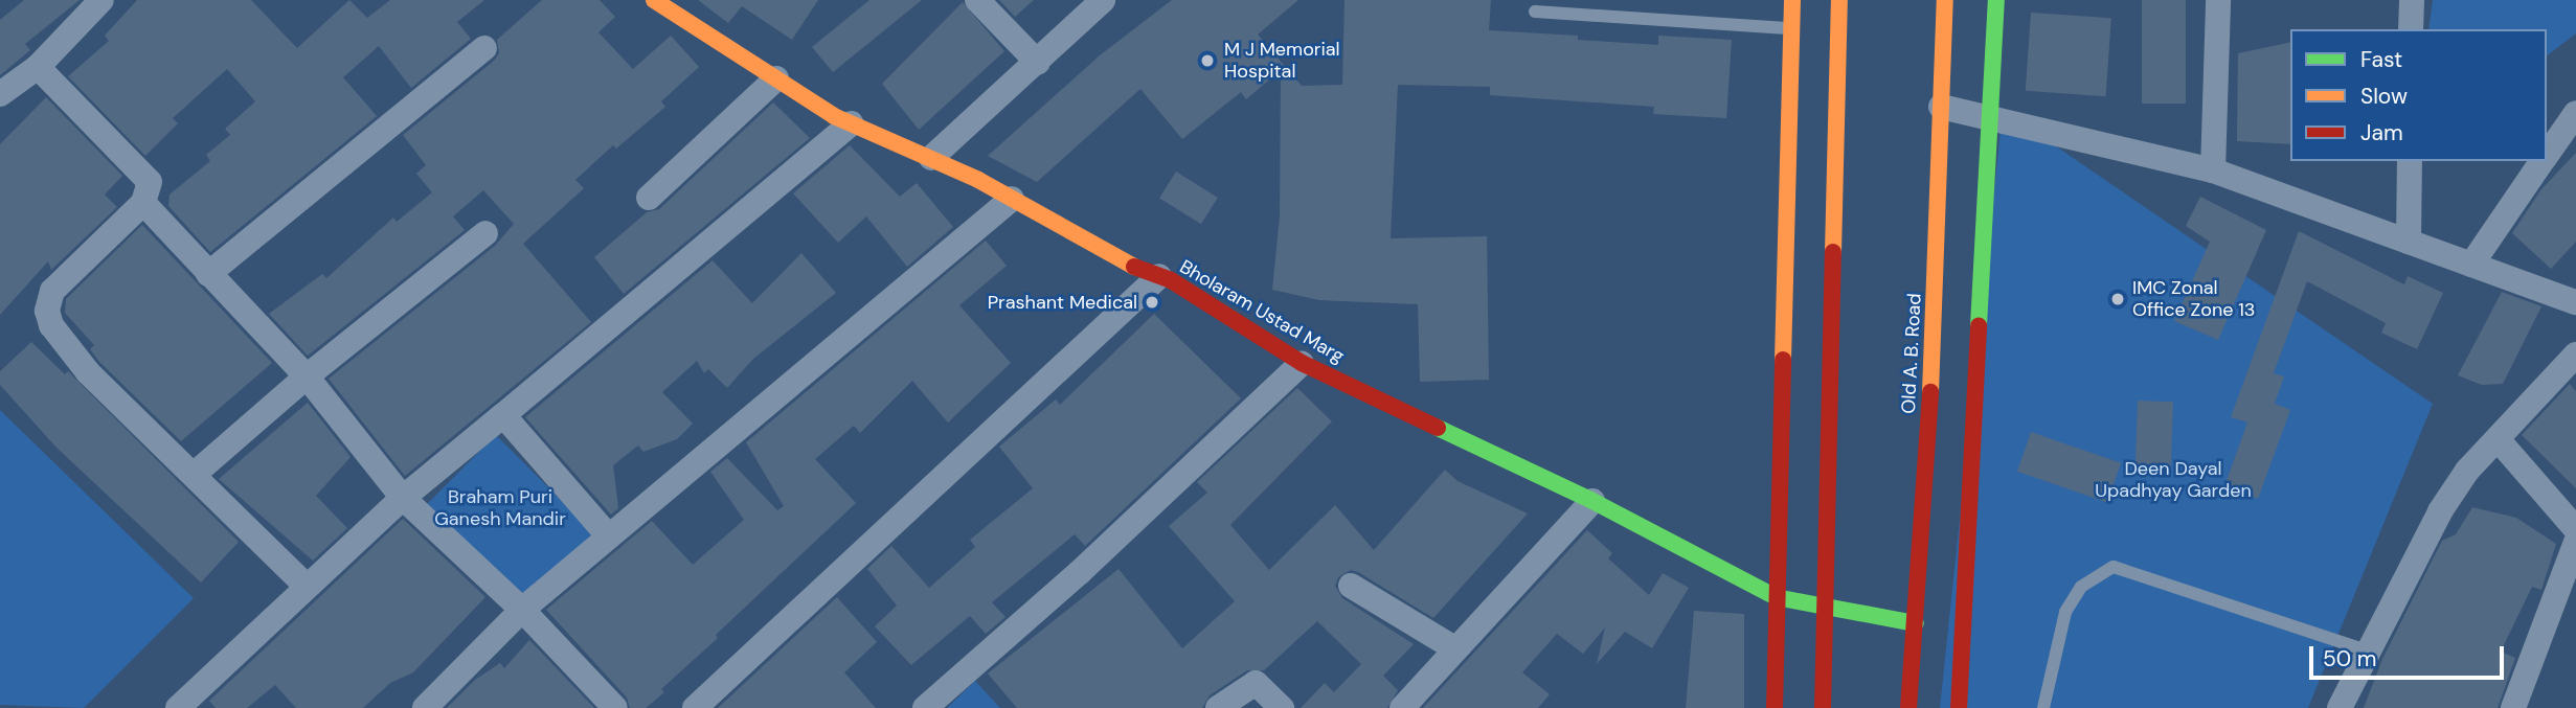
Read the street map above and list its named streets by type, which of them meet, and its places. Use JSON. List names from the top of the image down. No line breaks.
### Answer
{"streets":{"street":["Bholaram Ustad Marg","Old A. B. Road"]},"crossings":[["Bholaram Ustad Marg","Old A. B. Road"]],"parks":["Deen Dayal Upadhyay Garden","Braham Puri Ganesh Mandir"],"places":["M J Memorial Hospital","IMC Zonal Office Zone 13","Prashant Medical"],"legend":["Fast","Slow","Jam"],"scale_bar":"50 m"}
